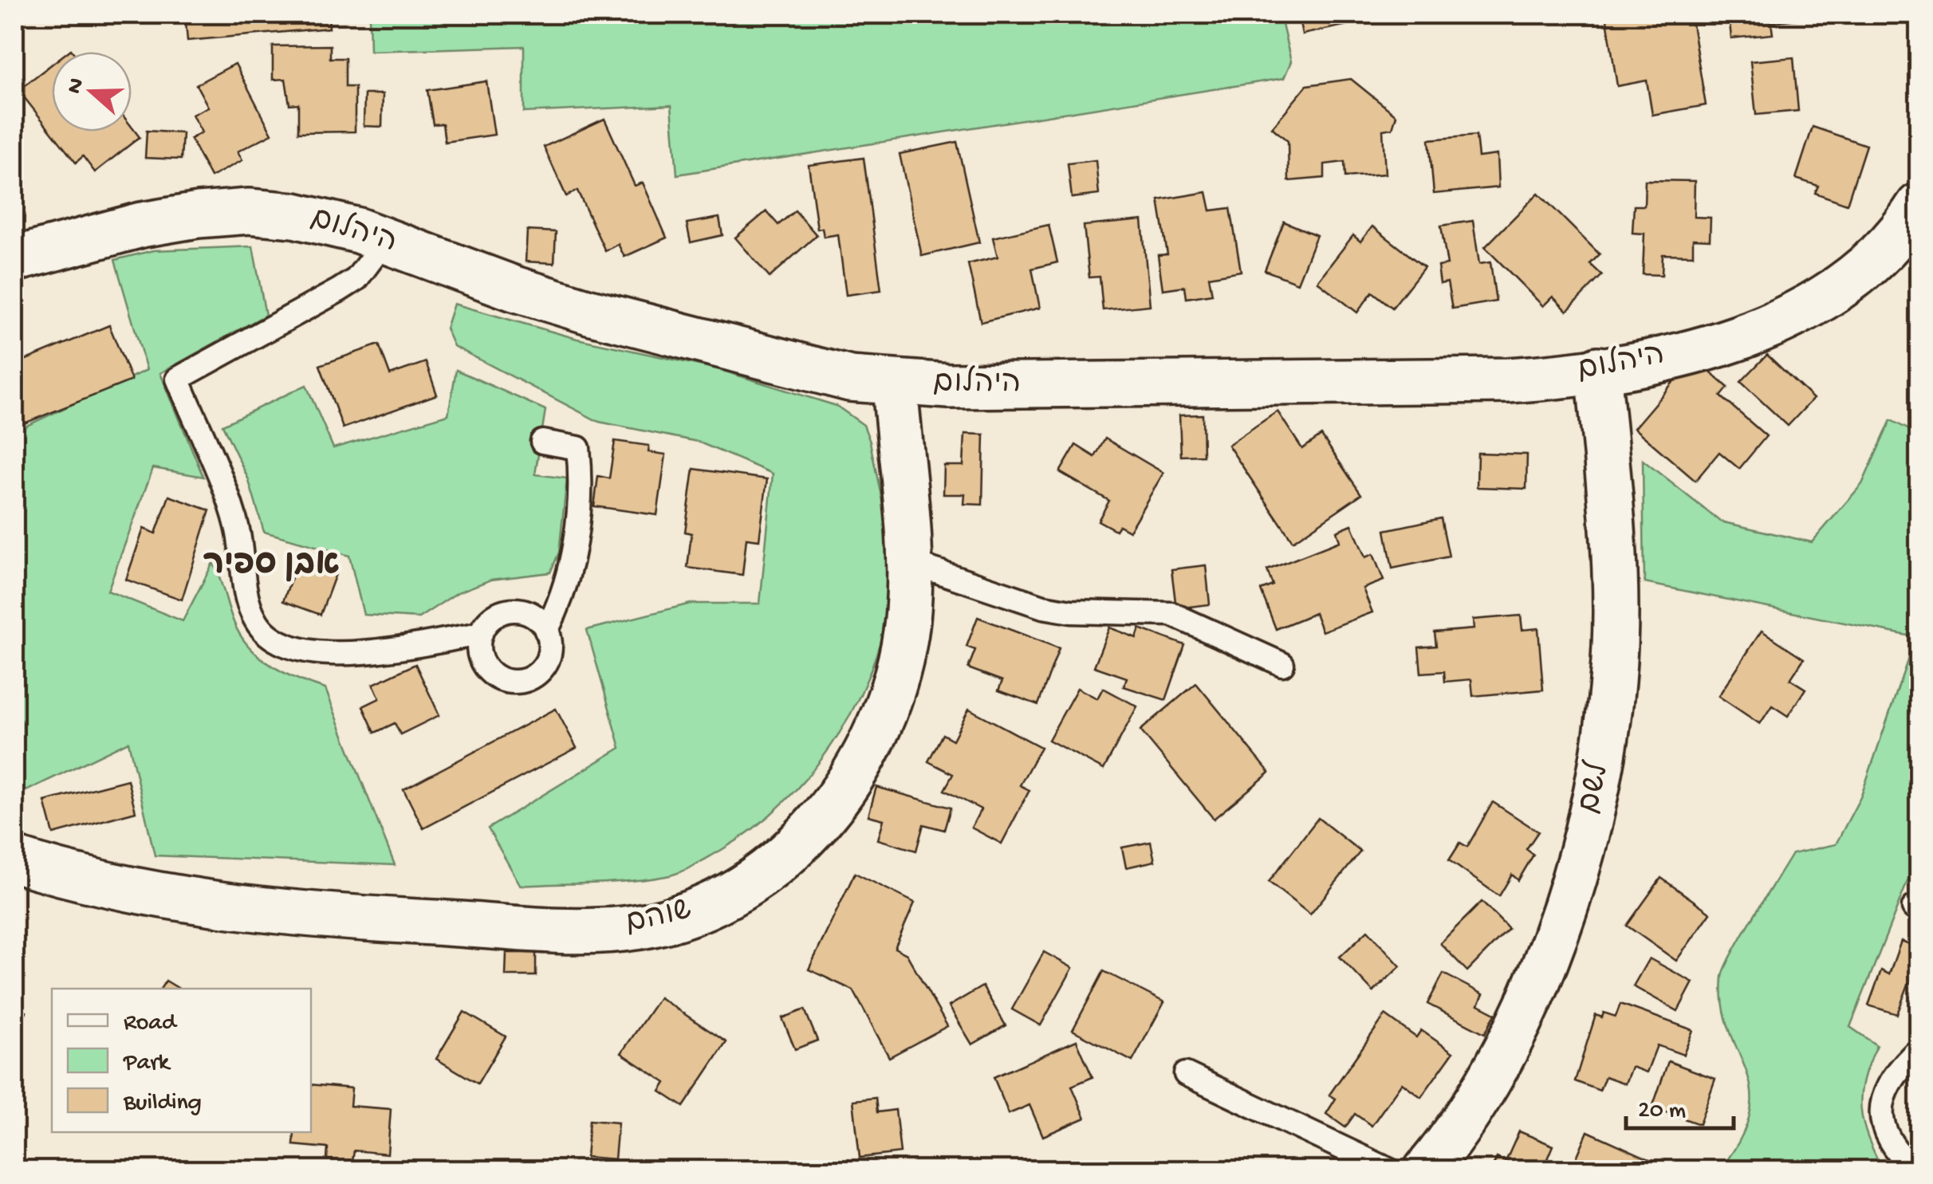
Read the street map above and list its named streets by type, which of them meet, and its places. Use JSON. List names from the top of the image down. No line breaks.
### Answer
{"streets":{"street":["היהלום","לשם","שוהם"]},"crossings":[["היהלום","לשם"],["היהלום","שוהם"]],"districts":["אבן ספיר"],"legend":["Road","Park","Building"],"scale_bar":"20 m","north":"left"}
